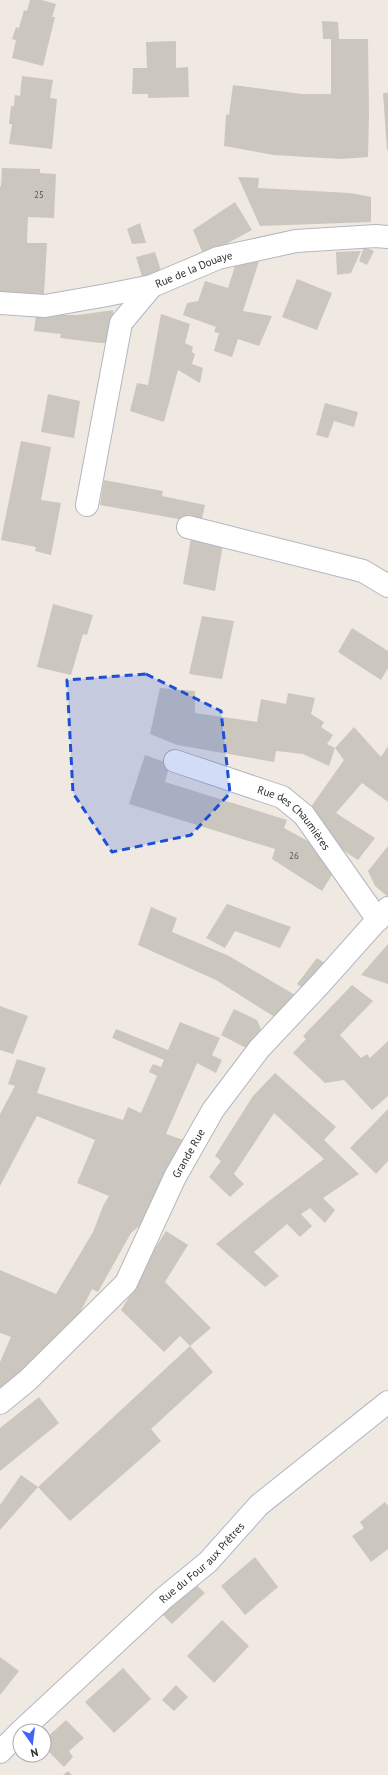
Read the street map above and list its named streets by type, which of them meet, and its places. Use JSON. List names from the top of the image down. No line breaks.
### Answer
{"streets":{"street":["Rue de la Douaye","Rue des Chaumières","Grande Rue","Rue du Four aux Prêtres"]},"crossings":[["Rue des Chaumières","Grande Rue"]],"house_numbers":["25","26"],"north":"bottom"}
